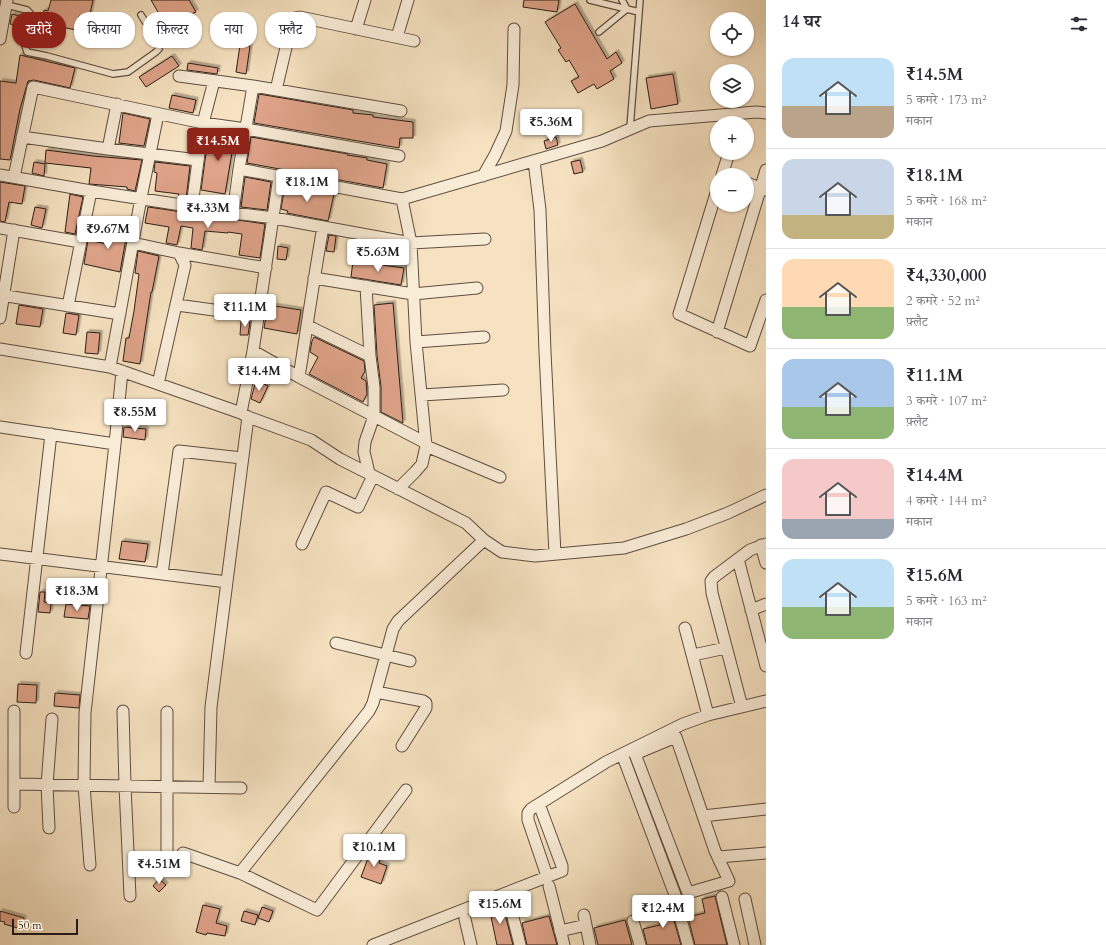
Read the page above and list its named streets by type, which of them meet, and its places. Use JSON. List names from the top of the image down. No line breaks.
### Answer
{"scale_bar":"50 m","page":{"heading":"14 घर","map_buttons":["+","−"],"chip":["खरीदें","किराया","फ़िल्टर","नया","फ़्लैट"],"list":[{"name":"₹14.5M","note":"5 कमरे · 173 m² · मकान"},{"name":"₹18.1M","note":"5 कमरे · 168 m² · मकान"},{"name":"₹4,330,000","note":"2 कमरे · 52 m² · फ़्लैट"},{"name":"₹11.1M","note":"3 कमरे · 107 m² · फ़्लैट"},{"name":"₹14.4M","note":"4 कमरे · 144 m² · मकान"},{"name":"₹15.6M","note":"5 कमरे · 163 m² · मकान"}],"price":["₹5.36M","₹14.5M","₹18.1M","₹4.33M","₹9.67M","₹5.63M","₹11.1M","₹14.4M","₹8.55M","₹18.3M","₹10.1M","₹4.51M","₹15.6M","₹12.4M"],"scale":"50 m"}}
